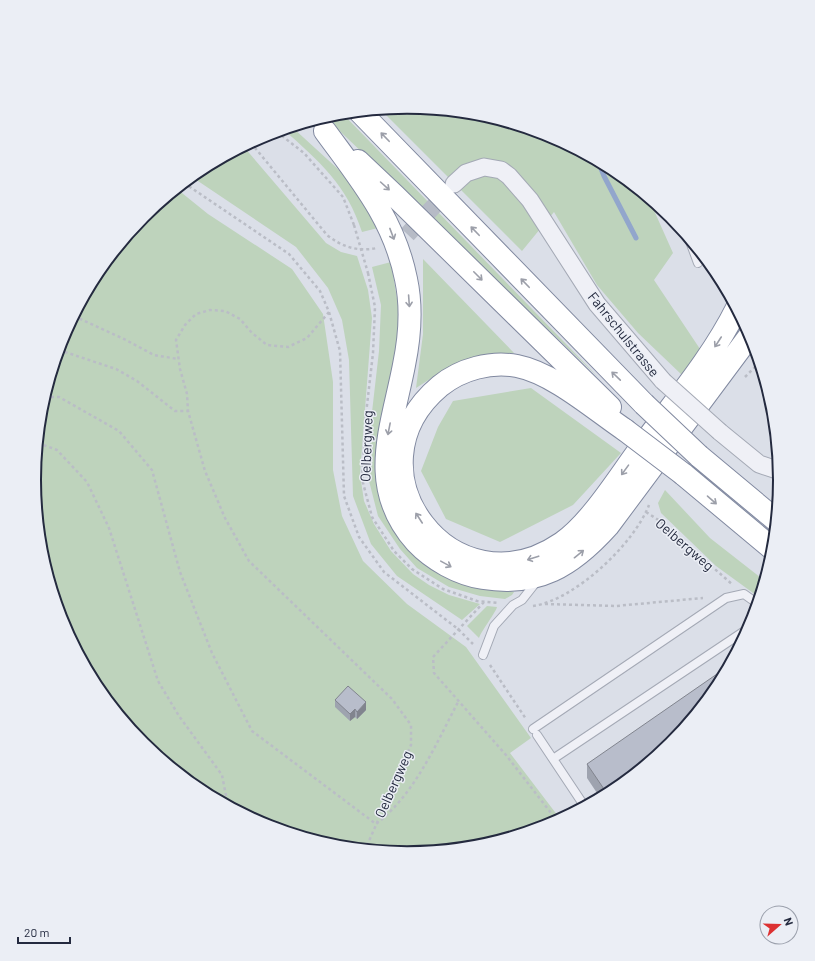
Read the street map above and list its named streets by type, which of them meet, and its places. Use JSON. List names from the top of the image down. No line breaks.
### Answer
{"streets":{"street":["Fahrschulstrasse"],"path":["Oelbergweg"]},"scale_bar":"20 m","north":"right"}
